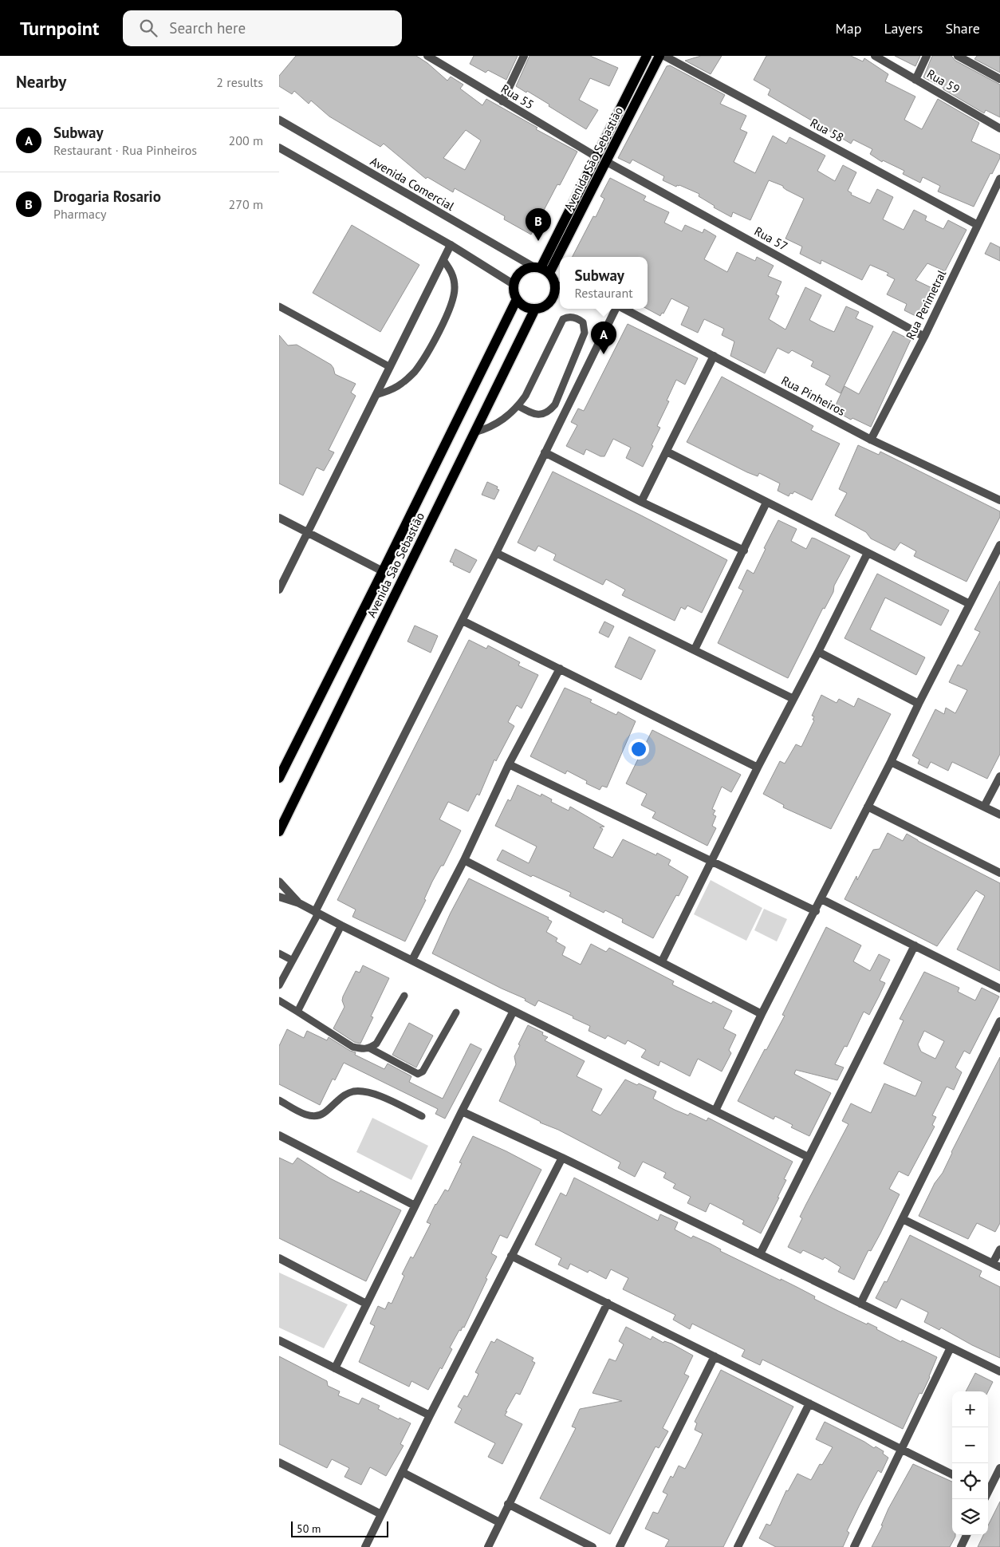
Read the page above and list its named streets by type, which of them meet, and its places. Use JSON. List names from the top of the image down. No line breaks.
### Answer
{"streets":{"main road":["Avenida São Sebastião"],"street":["Rua 59","Rua 55","Rua 58","Avenida Comercial","Rua 57","Rua Perimetral","Rua Pinheiros"]},"crossings":[["Rua 55","Avenida São Sebastião"],["Rua 58","Rua Perimetral"],["Avenida São Sebastião","Avenida Comercial"],["Avenida São Sebastião","Rua 57"],["Rua 57","Rua Perimetral"],["Rua Perimetral","Rua Pinheiros"]],"scale_bar":"50 m","page":{"header":"Turnpoint","search":"Search here","nav":["Map","Layers","Share"],"heading":["Nearby","2 results"],"list":[{"mark":"A","name":"Subway","note":"Restaurant · Rua Pinheiros","value":"200 m"},{"mark":"B","name":"Drogaria Rosario","note":"Pharmacy","value":"270 m"}],"pins":["B","A"],"popup":["Subway","Restaurant"],"map_buttons":["+","−"],"scale":"50 m"}}
